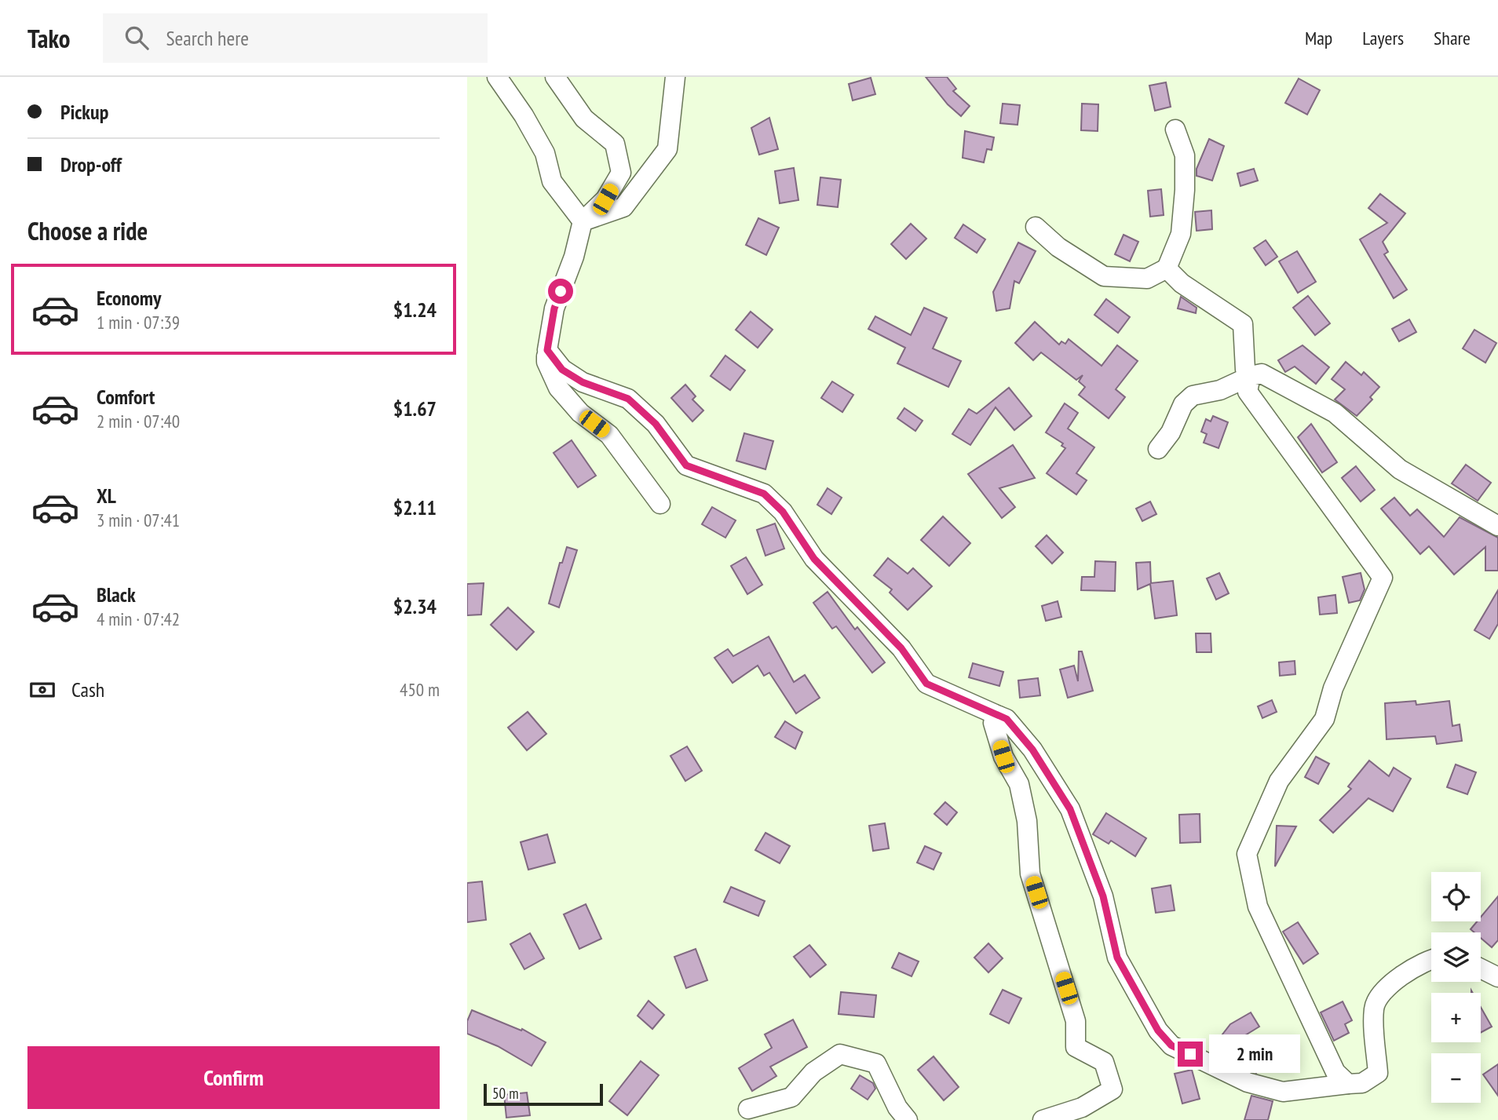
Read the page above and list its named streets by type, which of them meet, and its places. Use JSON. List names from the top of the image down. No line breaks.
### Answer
{"scale_bar":"50 m","page":{"header":"Tako","search":"Search here","nav":["Map","Layers","Share"],"banner":["Pickup","Drop-off"],"heading":"Choose a ride","list":[{"name":"Economy","note":"1 min · 07:39","value":"$1.24"},{"name":"Comfort","note":"2 min · 07:40","value":"$1.67"},{"name":"XL","note":"3 min · 07:41","value":"$2.11"},{"name":"Black","note":"4 min · 07:42","value":"$2.34"}],"pay":["Cash","450 m"],"map_buttons":["+","−"],"bubble":"2 min","buttons":"Confirm","scale":"50 m"}}
